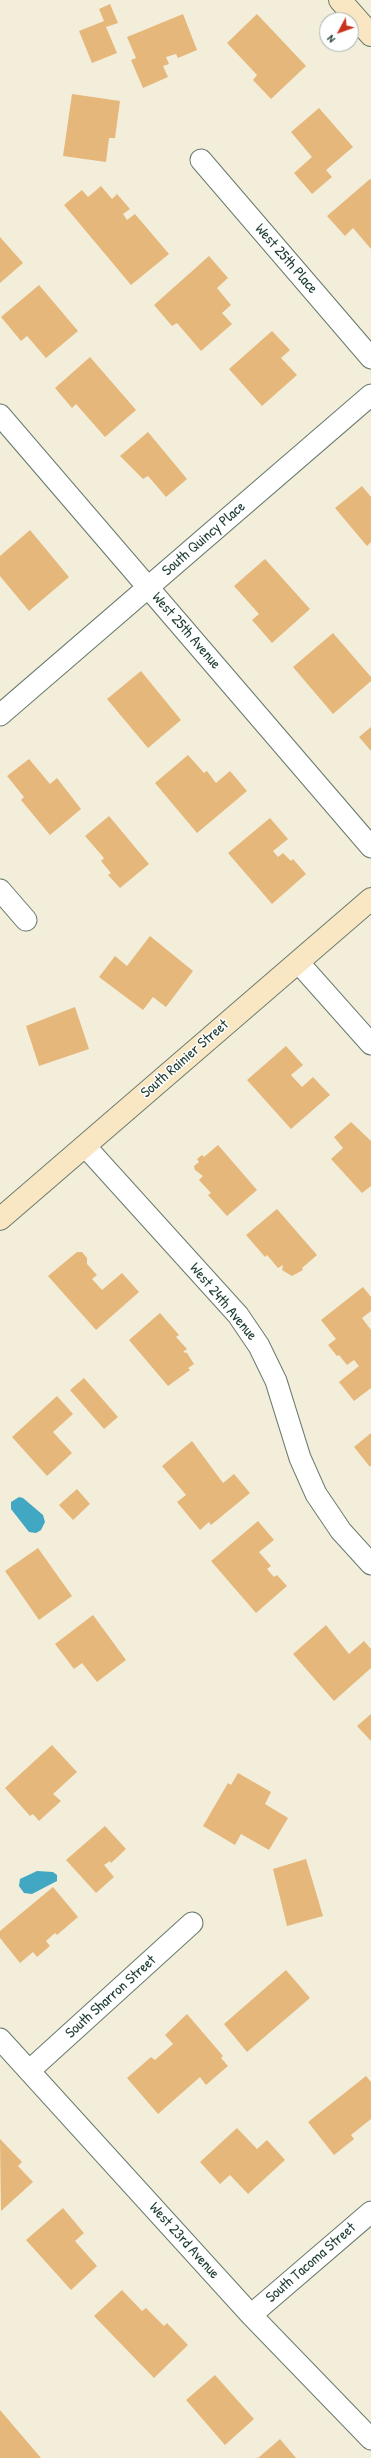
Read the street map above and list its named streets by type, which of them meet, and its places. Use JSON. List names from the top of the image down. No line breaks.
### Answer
{"streets":{"street":["West 25th Place","South Quincy Place","West 25th Avenue","South Rainier Street","West 24th Avenue","South Sharron Street","West 23rd Avenue","South Tacoma Street"]},"crossings":[["South Quincy Place","West 25th Avenue"],["South Rainier Street","West 24th Avenue"],["South Sharron Street","West 23rd Avenue"],["West 23rd Avenue","South Tacoma Street"]],"north":"bottom left"}
